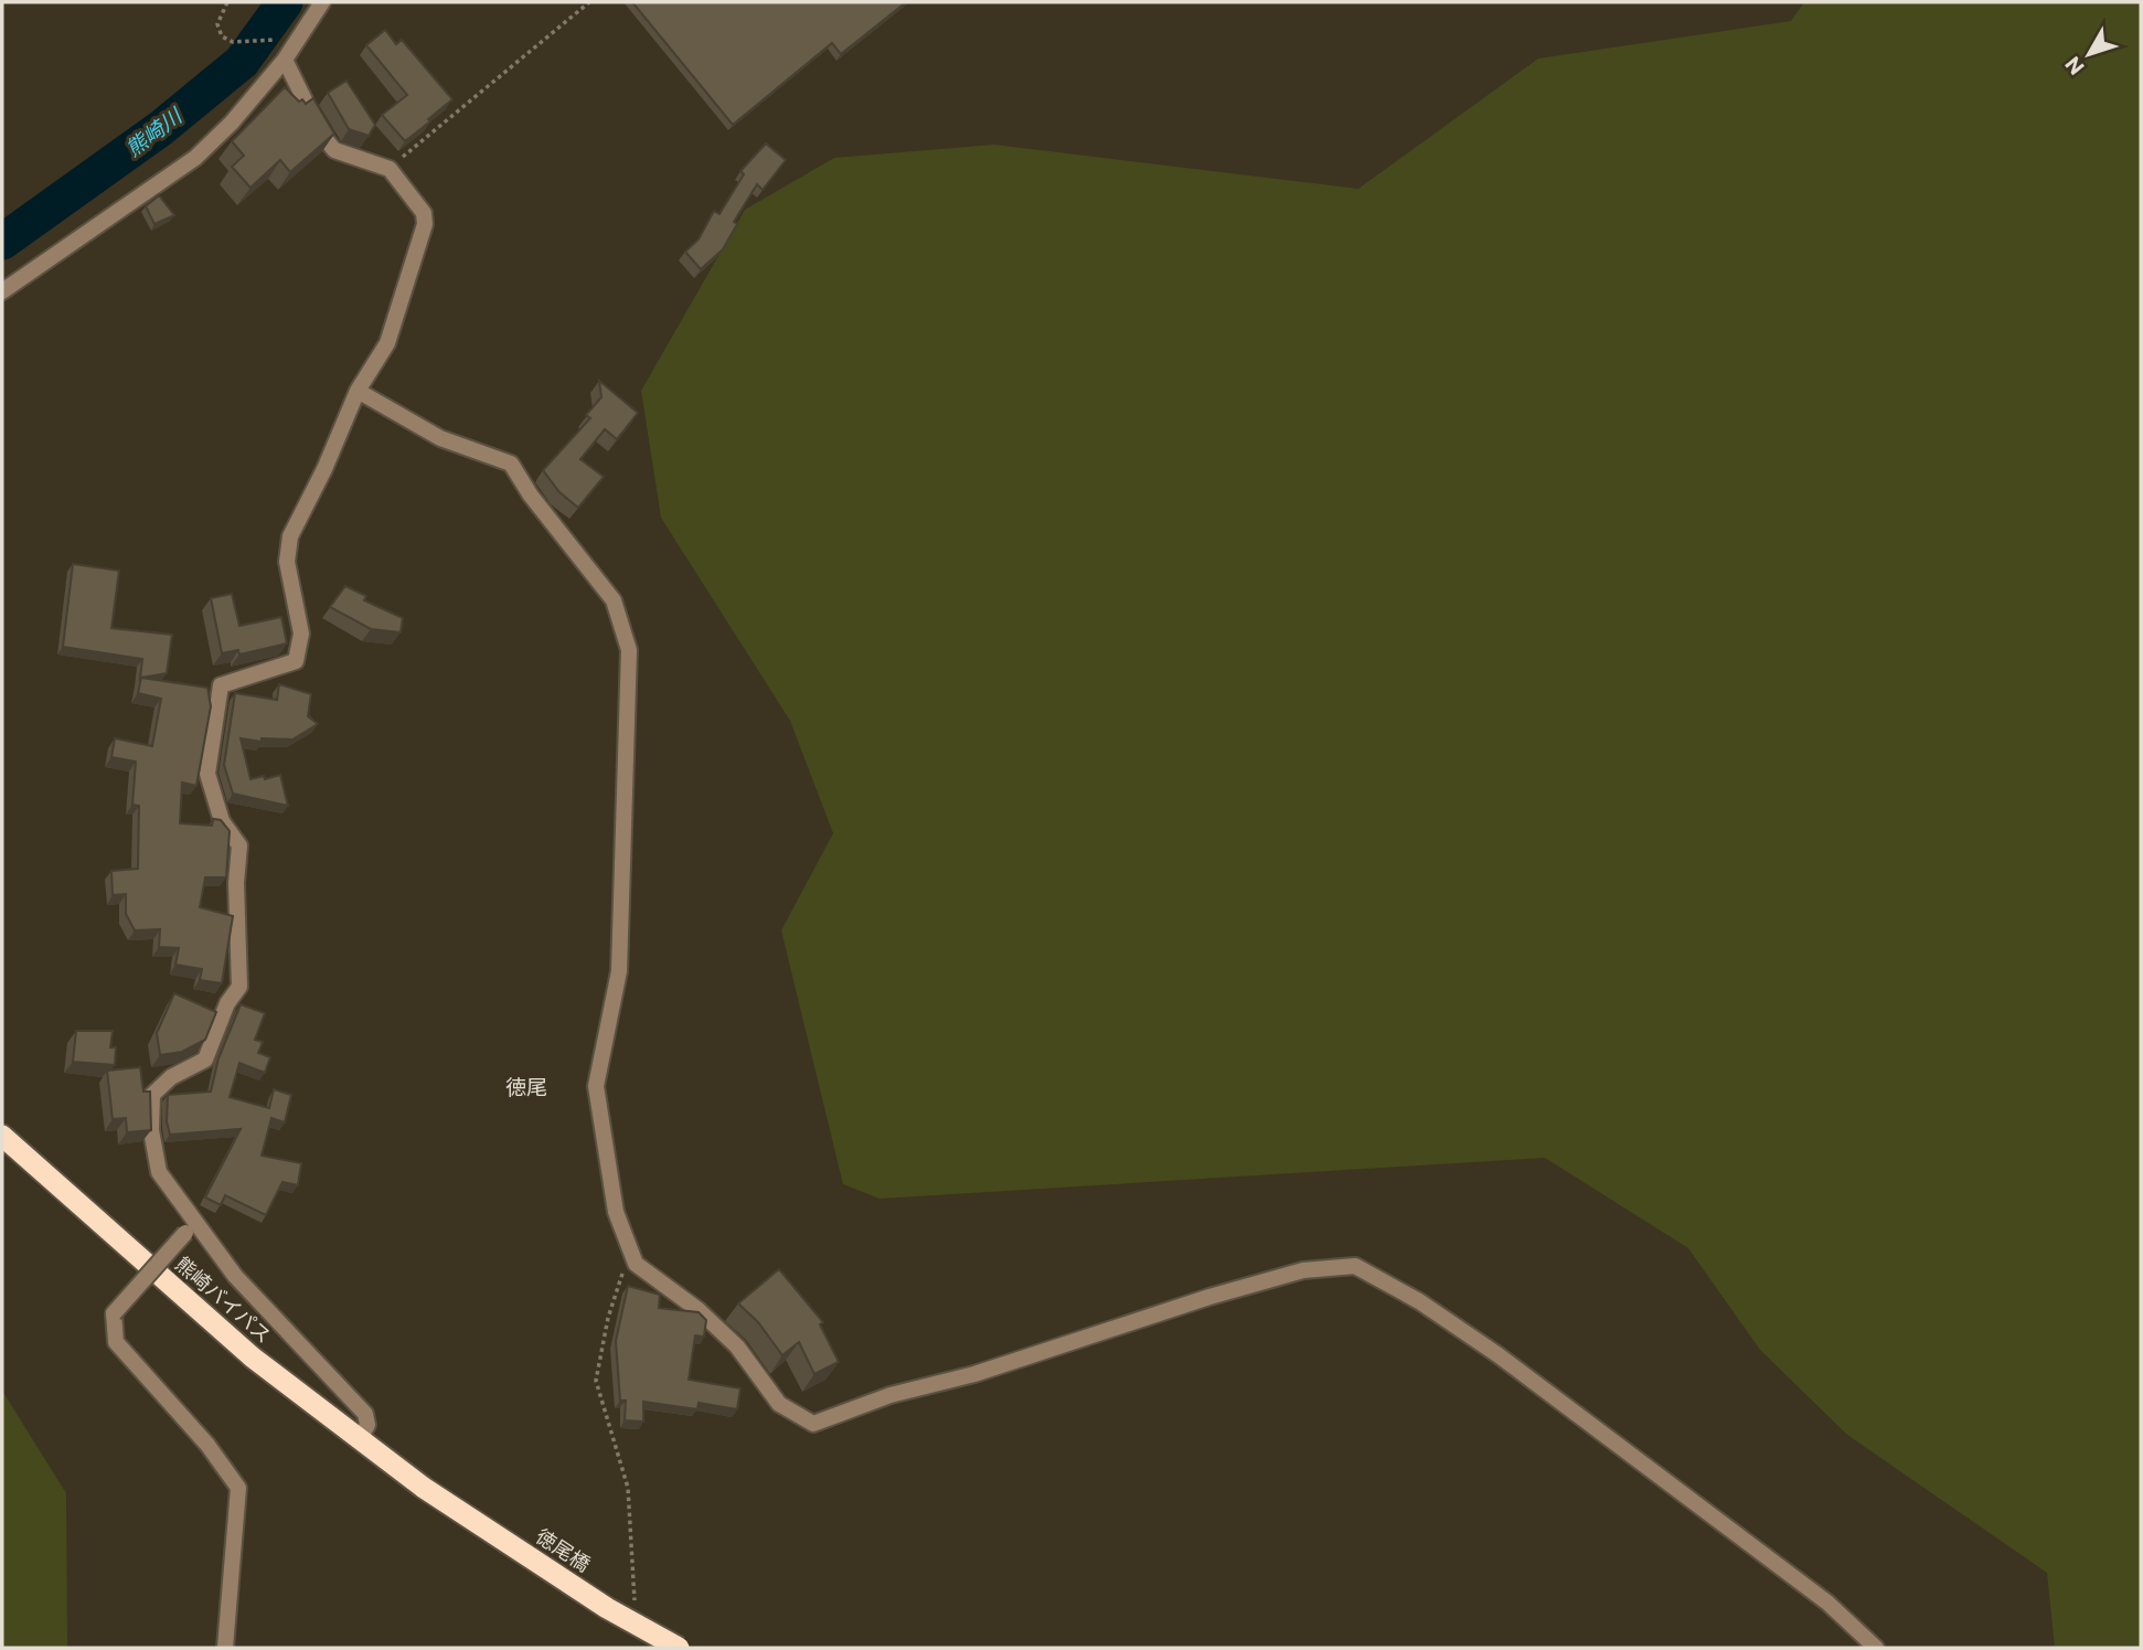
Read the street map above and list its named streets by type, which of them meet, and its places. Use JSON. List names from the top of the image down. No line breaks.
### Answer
{"streets":{"highway":["熊崎バイパス","徳尾橋"]},"crossings":[["熊崎バイパス","徳尾橋"]],"districts":["徳尾"],"water":["熊崎川"],"north":"bottom left"}
